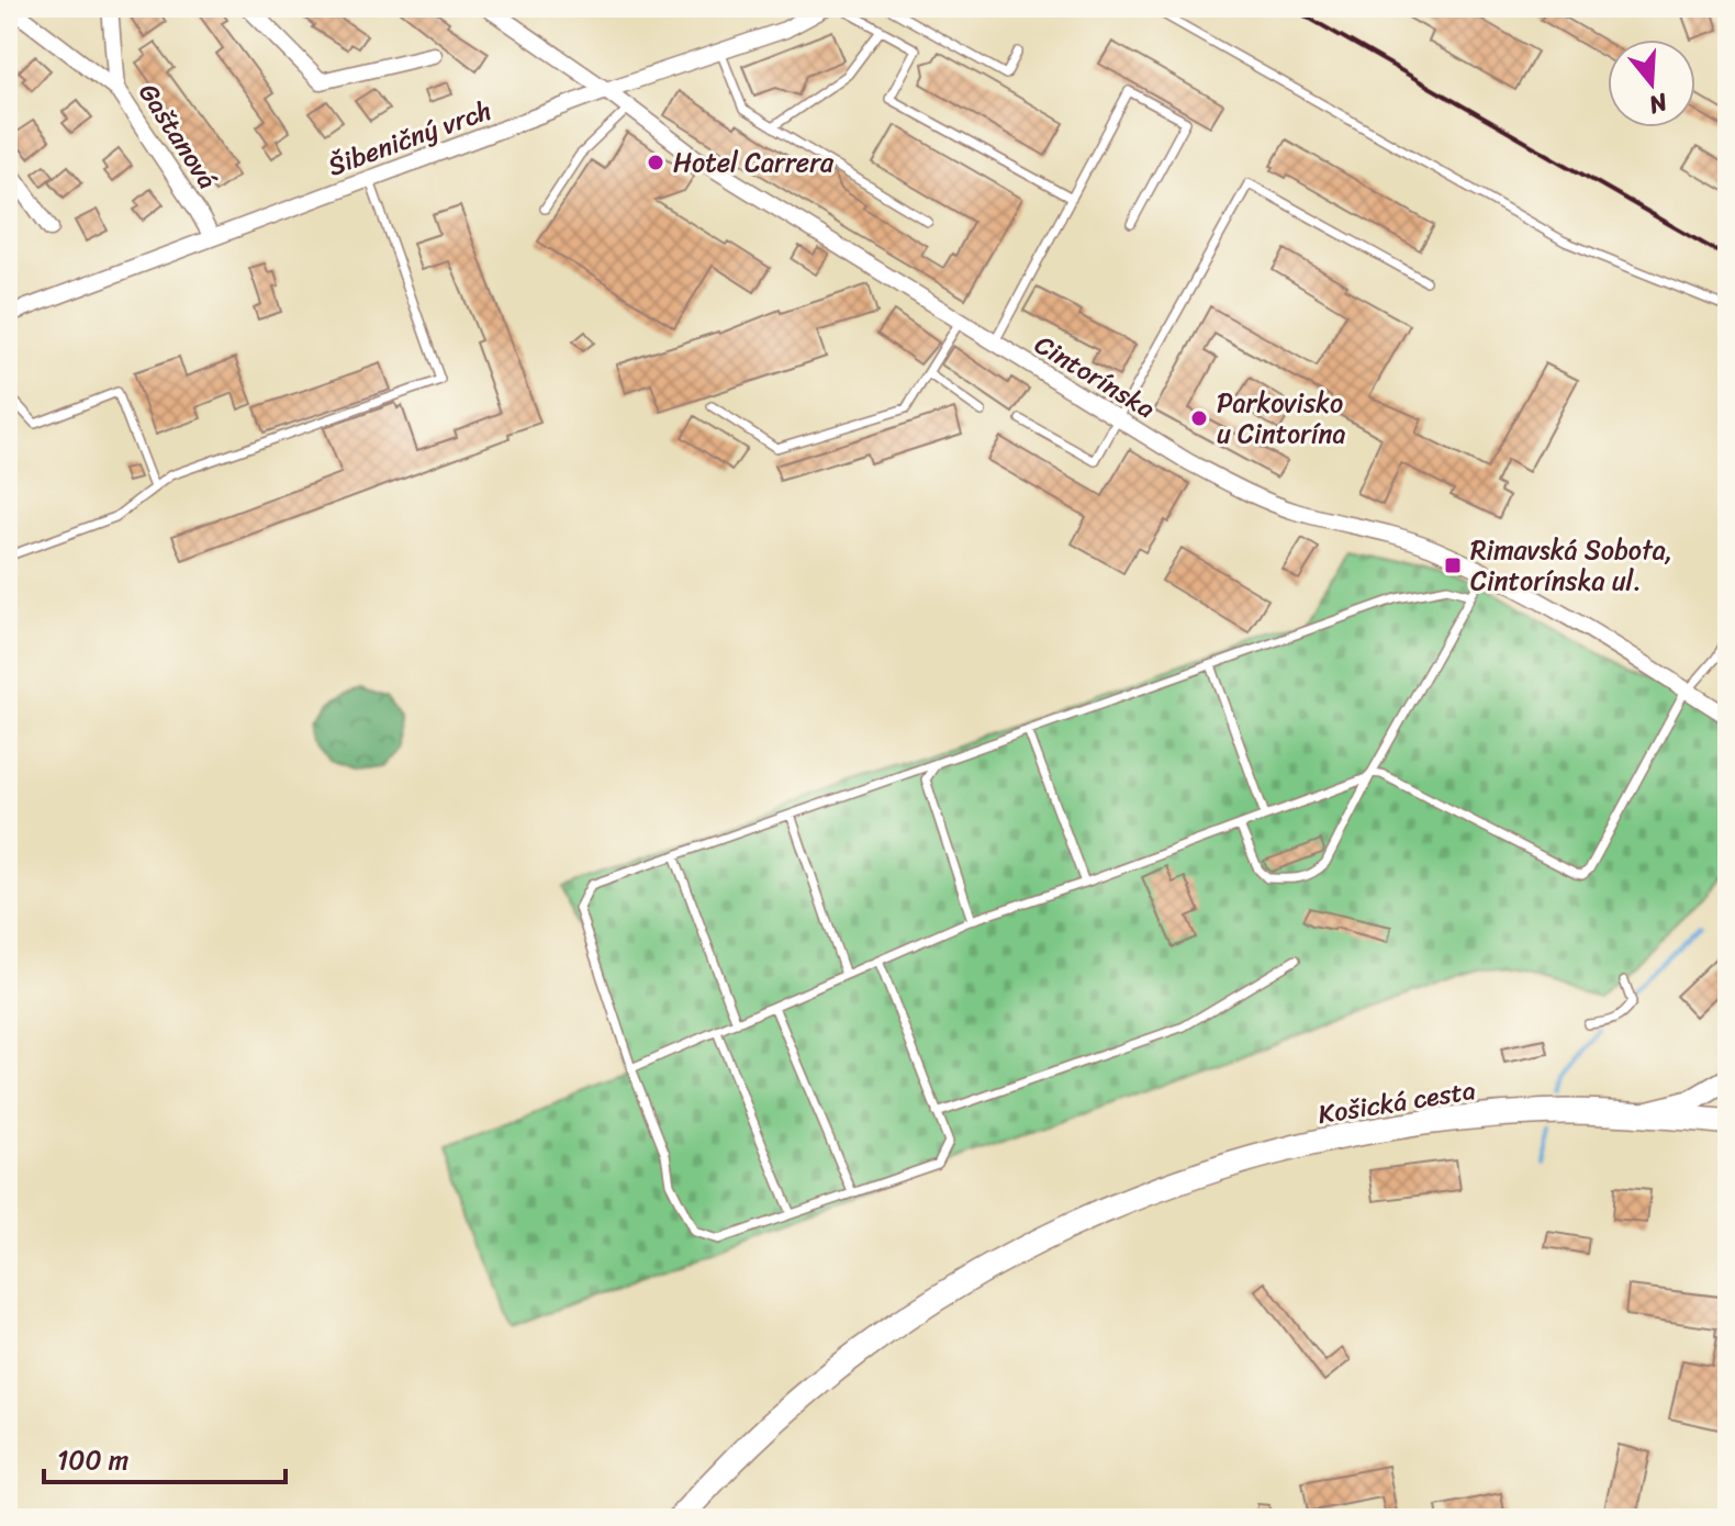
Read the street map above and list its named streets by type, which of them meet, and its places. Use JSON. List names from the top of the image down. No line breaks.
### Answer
{"streets":{"main road":["Košická cesta"],"street":["Gaštanová","Šibeničný vrch","Cintorínska"]},"crossings":[["Gaštanová","Šibeničný vrch"],["Šibeničný vrch","Cintorínska"]],"places":{"other":["Hotel Carrera","Parkovisko u Cintorína"],"transit":["Rimavská Sobota, Cintorínska ul."]},"scale_bar":"100 m","north":"bottom"}
